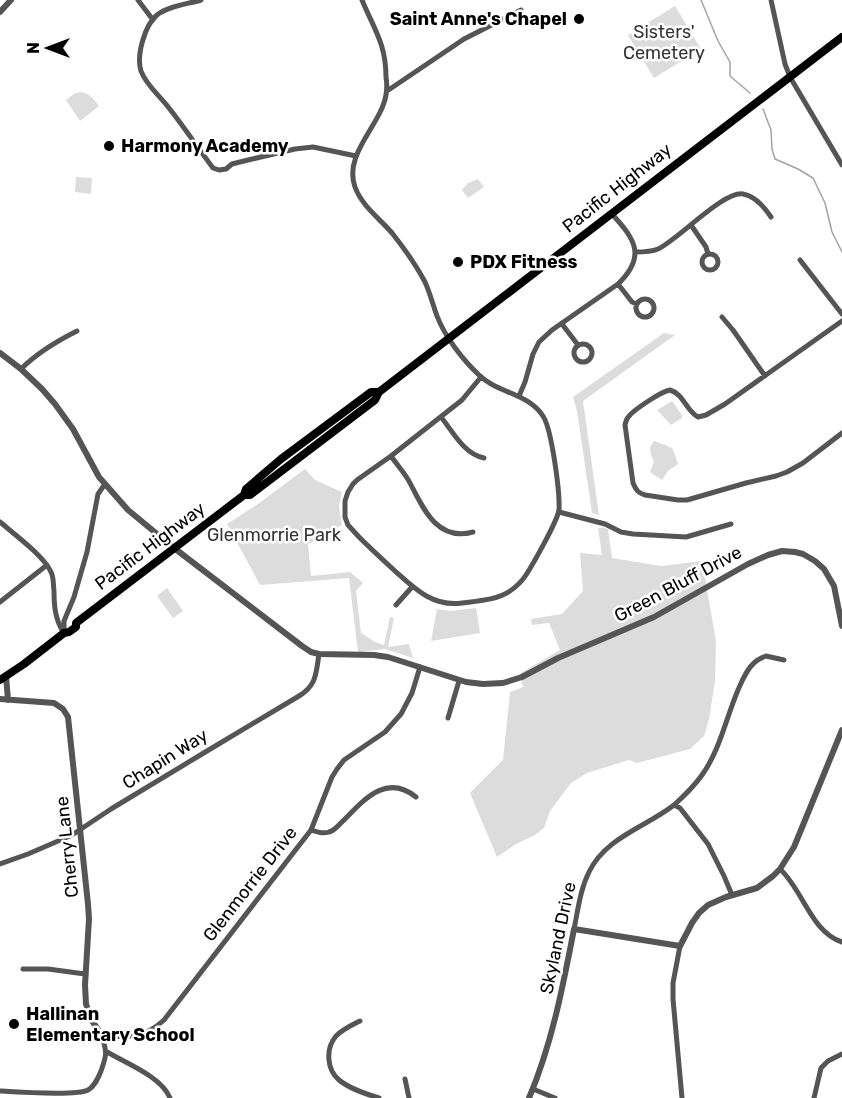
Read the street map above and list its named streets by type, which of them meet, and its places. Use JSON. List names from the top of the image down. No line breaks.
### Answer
{"streets":{"main road":["Pacific Highway"],"street":["Green Bluff Drive","Chapin Way","Cherry Lane","Glenmorrie Drive","Skyland Drive"]},"crossings":[["Green Bluff Drive","Glenmorrie Drive"],["Chapin Way","Cherry Lane"],["Cherry Lane","Glenmorrie Drive"]],"parks":["Sisters' Cemetery","Glenmorrie Park"],"places":["Saint Anne's Chapel","Harmony Academy","PDX Fitness","Hallinan Elementary School"],"north":"left"}
